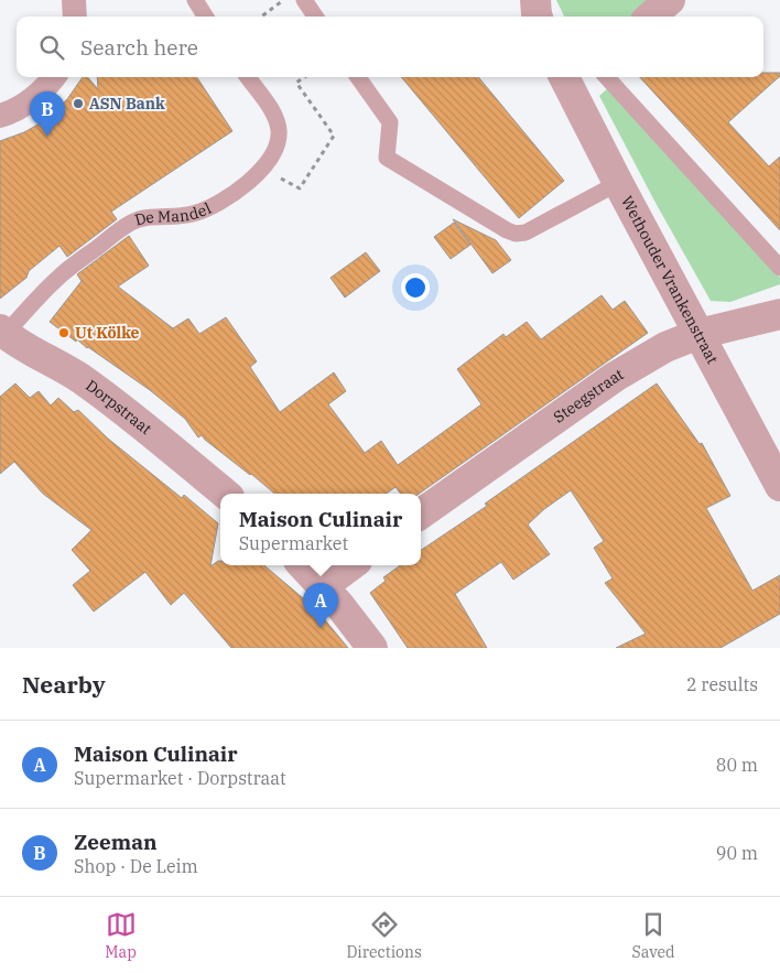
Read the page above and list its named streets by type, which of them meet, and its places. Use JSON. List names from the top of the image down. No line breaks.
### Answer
{"streets":{"street":["Wethouder Vrankenstraat","Steegstraat","Dorpstraat"],"lane":["De Mandel"]},"crossings":[["De Mandel","Dorpstraat"],["Wethouder Vrankenstraat","Steegstraat"]],"places":["ASN Bank","Ut Kölke"],"page":{"search":"Search here","pins":["B","A"],"popup":["Maison Culinair","Supermarket"],"heading":["Nearby","2 results"],"list":[{"mark":"A","name":"Maison Culinair","note":"Supermarket · Dorpstraat","value":"80 m"},{"mark":"B","name":"Zeeman","note":"Shop · De Leim","value":"90 m"}],"nav":["Map","Directions","Saved"]}}
